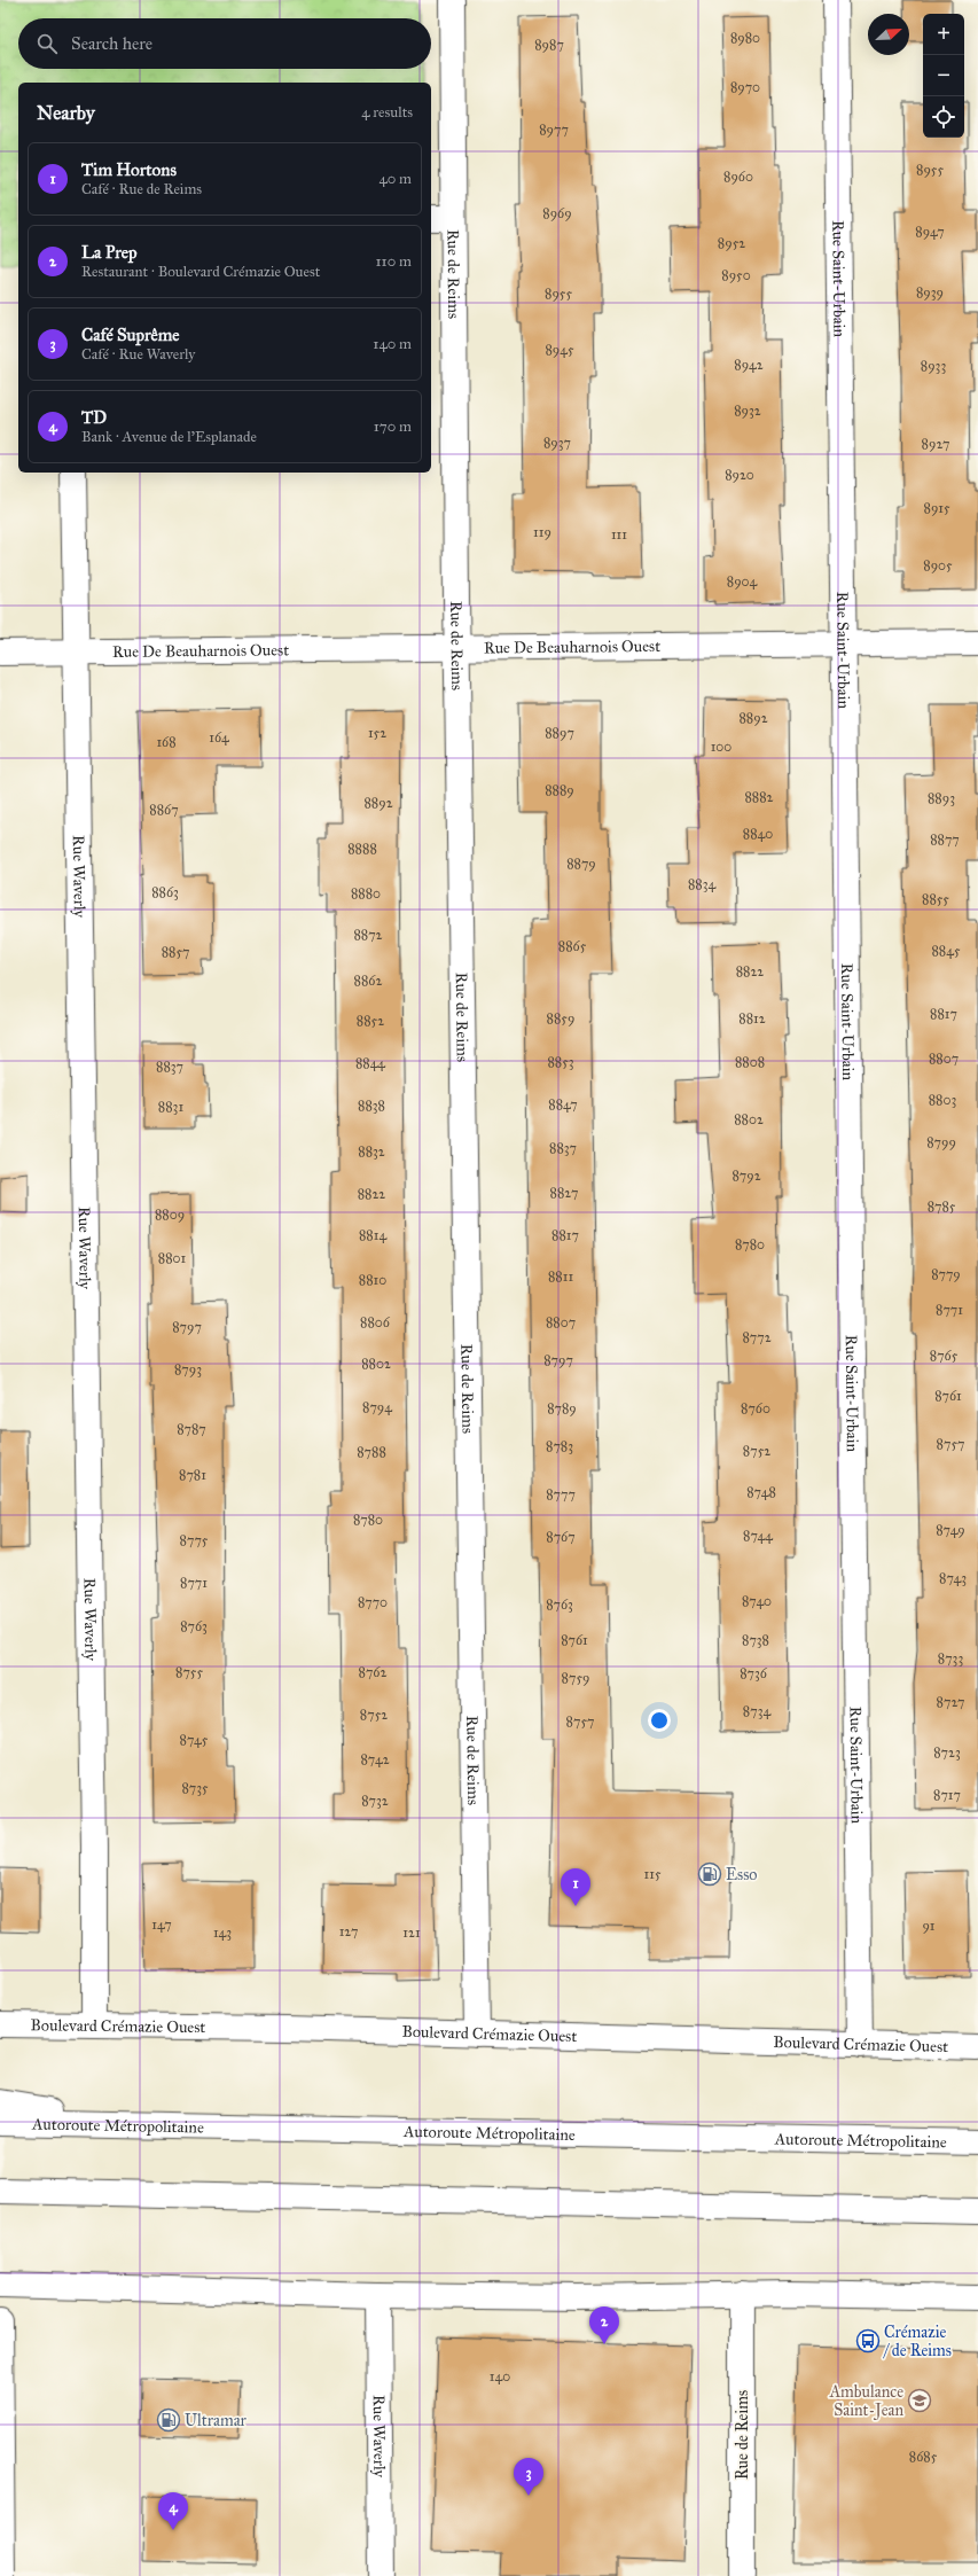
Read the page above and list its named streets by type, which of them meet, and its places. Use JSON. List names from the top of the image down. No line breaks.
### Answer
{"streets":{"main road":["Rue de Reims","Rue Saint-Urbain","Rue De Beauharnois Ouest","Rue Waverly","Boulevard Crémazie Ouest","Autoroute Métropolitaine"]},"crossings":[["Rue de Reims","Rue De Beauharnois Ouest"],["Rue de Reims","Boulevard Crémazie Ouest"],["Rue Saint-Urbain","Rue De Beauharnois Ouest"],["Rue Saint-Urbain","Boulevard Crémazie Ouest"],["Rue De Beauharnois Ouest","Rue Waverly"],["Rue Waverly","Boulevard Crémazie Ouest"]],"places":{"fuel station":["Esso","Ultramar"],"bus stop":["Crémazie / de Reims"],"school or university":["Ambulance Saint-Jean"]},"house_numbers":["8980","8987","8970","8977","8955","8960","8969","8947","8952","8950","8939","8955","8945","8942","8933","8932","8937","8927","8920","8915","119","111","8905","8904","8892","152","8897","164","168","100","8889","8882","8893","8892","8867","8840","8877","8888","8879","8834","8863","8880","8855","8872","8865","8845","8857","8822","8862","8817","8859","8812","8852","8807","8853","8808","8844","8837","8803","8847","8838","8831","8802","8799","8837","8832","8792","8827","8822","8785","8809","8814","8817","8780","8801","8779","8811","8810","8771","8806","8807","8797","8772","8765","8797","8802","8793","8761","8794","8789","8760","8787","8757","8783","8752","8788","8781","8748","8777","8780","8749","8744","8767","8775","8743","8771","8740","8770","8763","8763","8761","8738","8733","8755","8762","8736","8759","8727","8734","8752","8757","8745","8723","8742","8735","8717","8732","115","147","91","127","143","121","140","8685"],"north":"top right","page":{"map_buttons":["+","−"],"search":"Search here","heading":["Nearby","4 results"],"list":[{"mark":"1","name":"Tim Hortons","note":"Café · Rue de Reims","value":"40 m"},{"mark":"2","name":"La Prep","note":"Restaurant · Boulevard Crémazie Ouest","value":"110 m"},{"mark":"3","name":"Café Suprême","note":"Café · Rue Waverly","value":"140 m"},{"mark":"4","name":"TD","note":"Bank · Avenue de l'Esplanade","value":"170 m"}],"pins":["1","2","3","4"]}}
